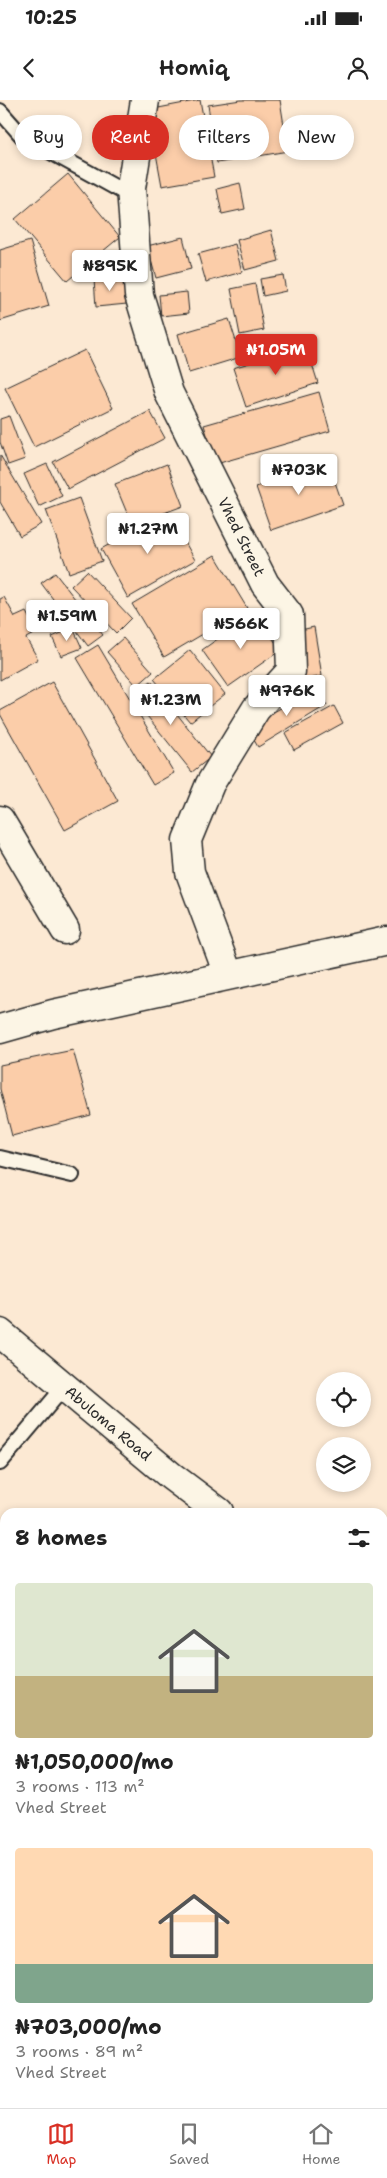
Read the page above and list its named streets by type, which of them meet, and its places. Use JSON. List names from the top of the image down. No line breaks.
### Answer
{"streets":{"street":["Vhed Street","Abuloma Road"]},"page":{"status":"10:25","header":"Homiq","chip":["Buy","Rent","Filters","New"],"price":["₦895K","₦1.05M","₦703K","₦1.27M","₦1.59M","₦566K","₦976K","₦1.23M"],"heading":"8 homes","list":[{"name":"₦1,050,000/mo","note":"3 rooms · 113 m² · Vhed Street"},{"name":"₦703,000/mo","note":"3 rooms · 89 m² · Vhed Street"}],"tabs":["Map","Saved","Home"]}}
